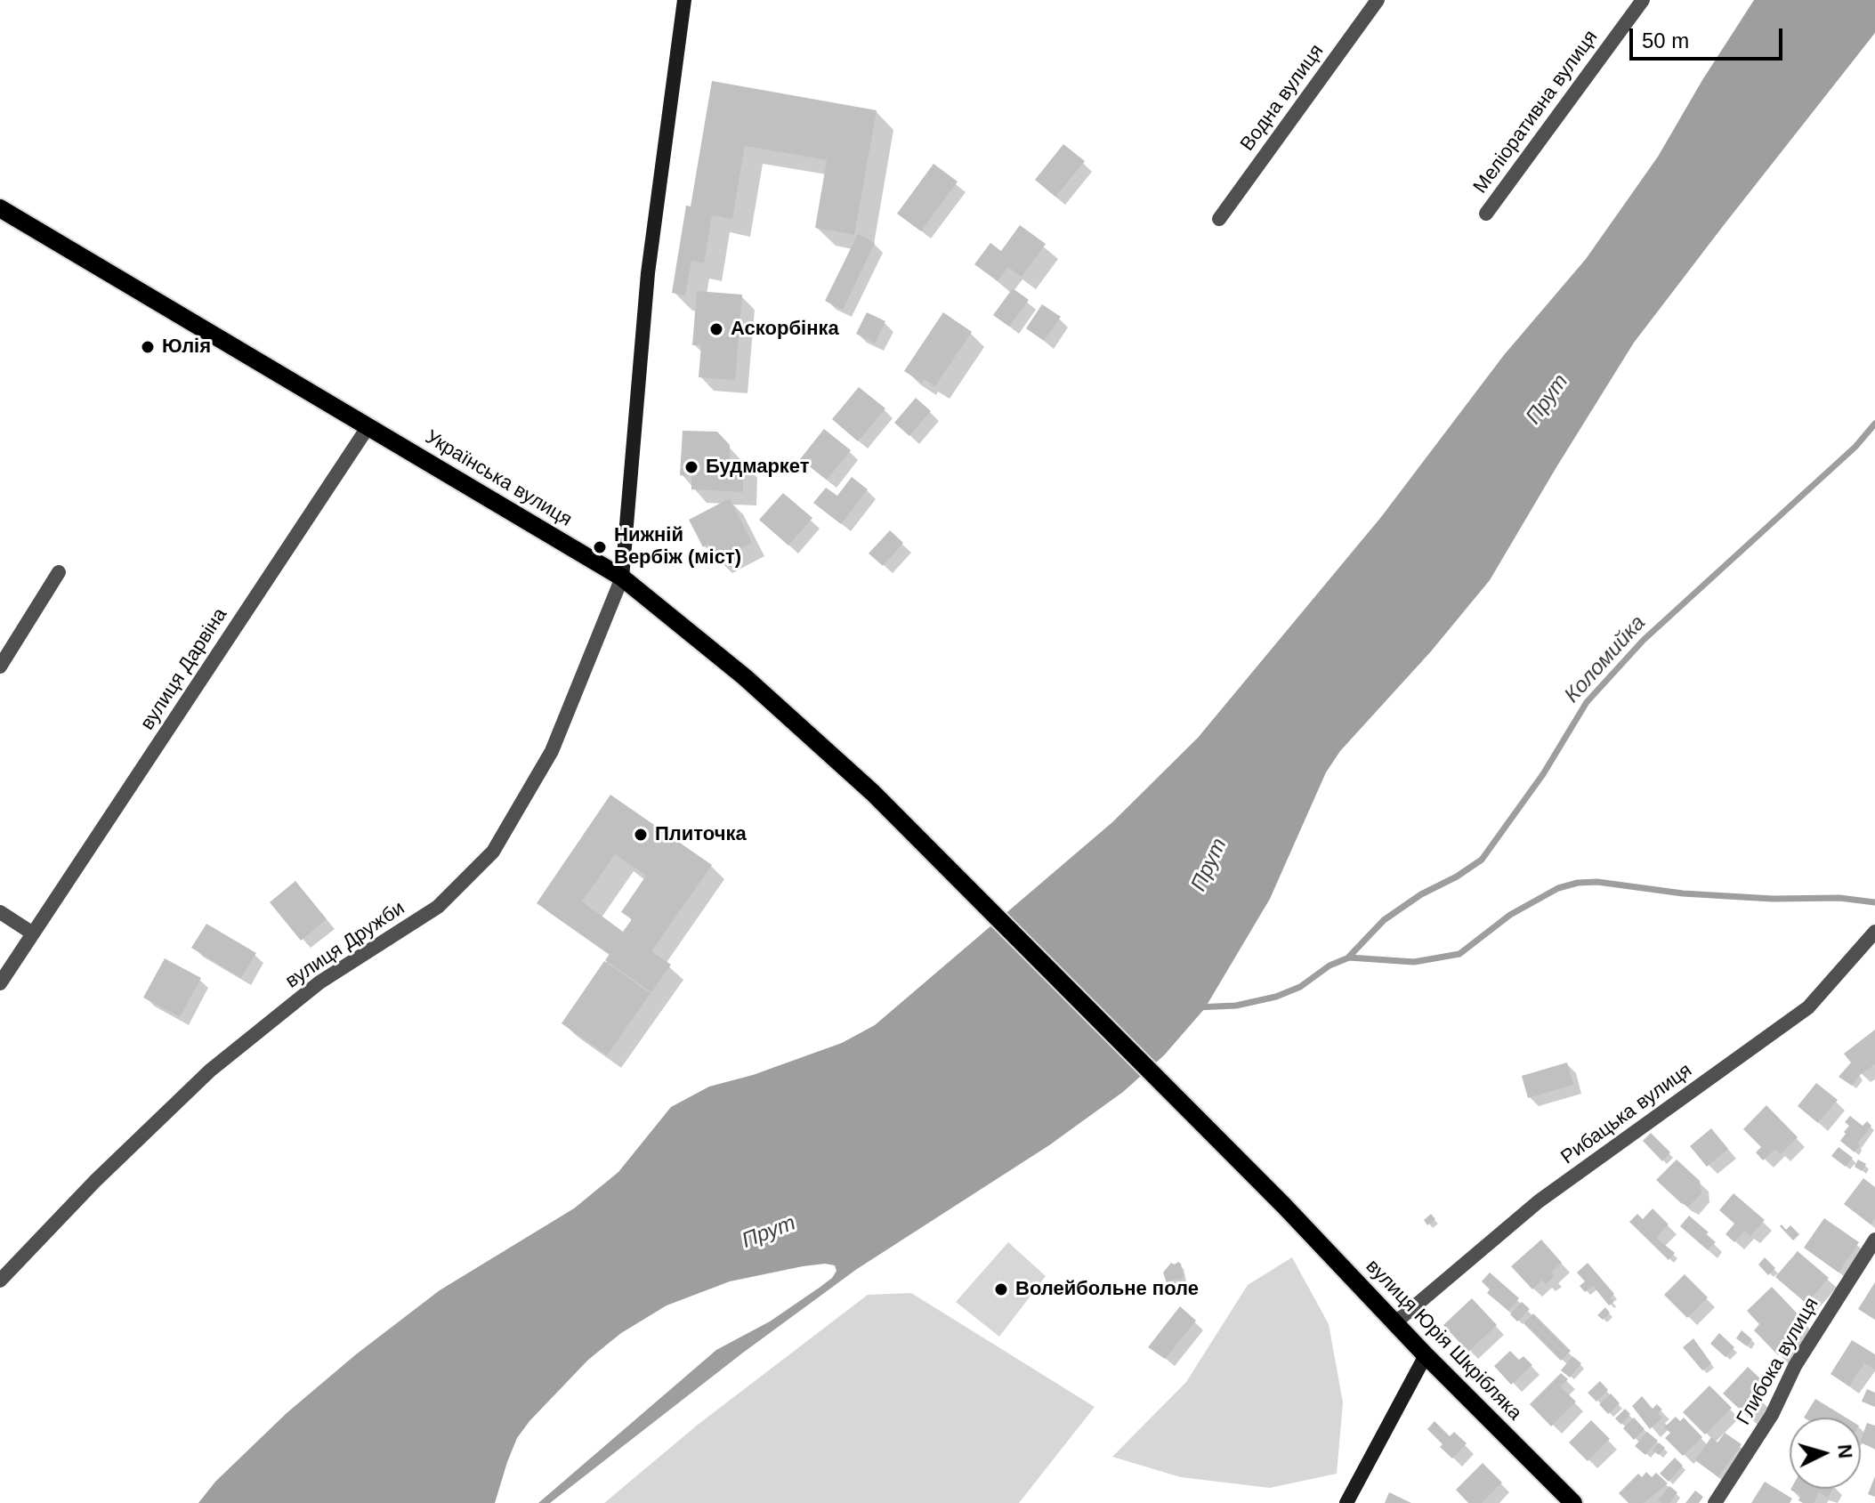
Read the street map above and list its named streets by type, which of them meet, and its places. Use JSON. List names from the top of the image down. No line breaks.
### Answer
{"streets":{"main road":["Українська вулиця","вулиця Юрія Шкрібляка"],"street":["Водна вулиця","Меліоративна вулиця","вулиця Дарвіна","вулиця Дружби","Рибацька вулиця","Глибока вулиця"]},"crossings":[["Українська вулиця","вулиця Дарвіна"],["Українська вулиця","вулиця Дружби"],["Українська вулиця","вулиця Юрія Шкрібляка"],["Рибацька вулиця","вулиця Юрія Шкрібляка"]],"water":["Прут","Коломийка"],"places":["Аскорбінка","Юлія","Будмаркет","Нижній Вербіж (міст)","Плиточка","Волейбольне поле"],"scale_bar":"50 m","north":"right"}
